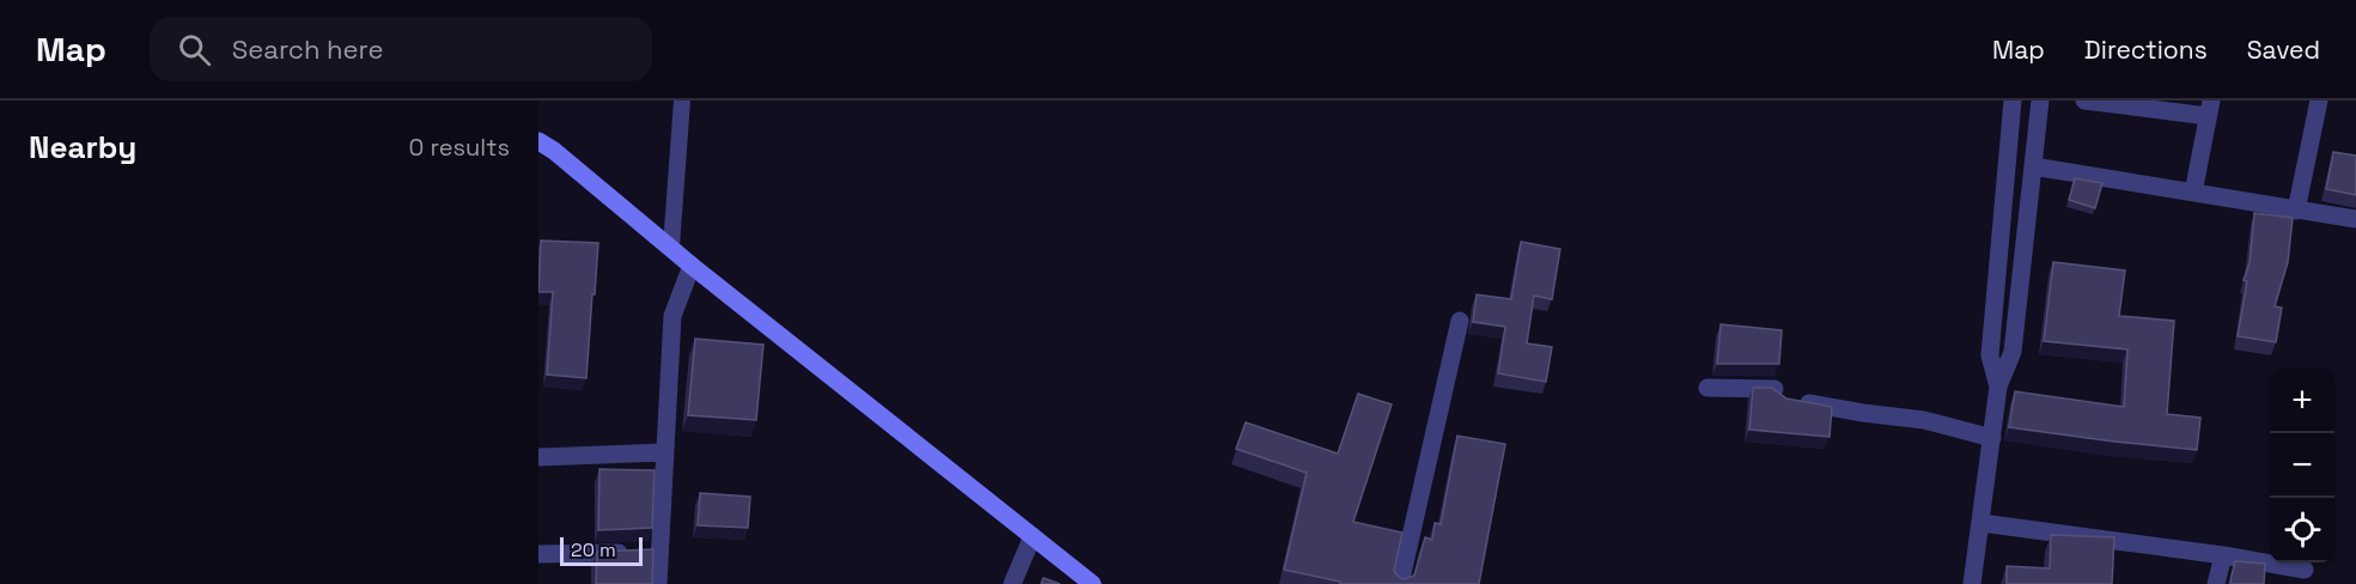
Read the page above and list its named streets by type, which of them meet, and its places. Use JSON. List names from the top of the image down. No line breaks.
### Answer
{"scale_bar":"20 m","page":{"header":"Map","search":"Search here","nav":["Map","Directions","Saved"],"heading":["Nearby","0 results"],"map_buttons":["+","−"],"scale":"20 m"}}
